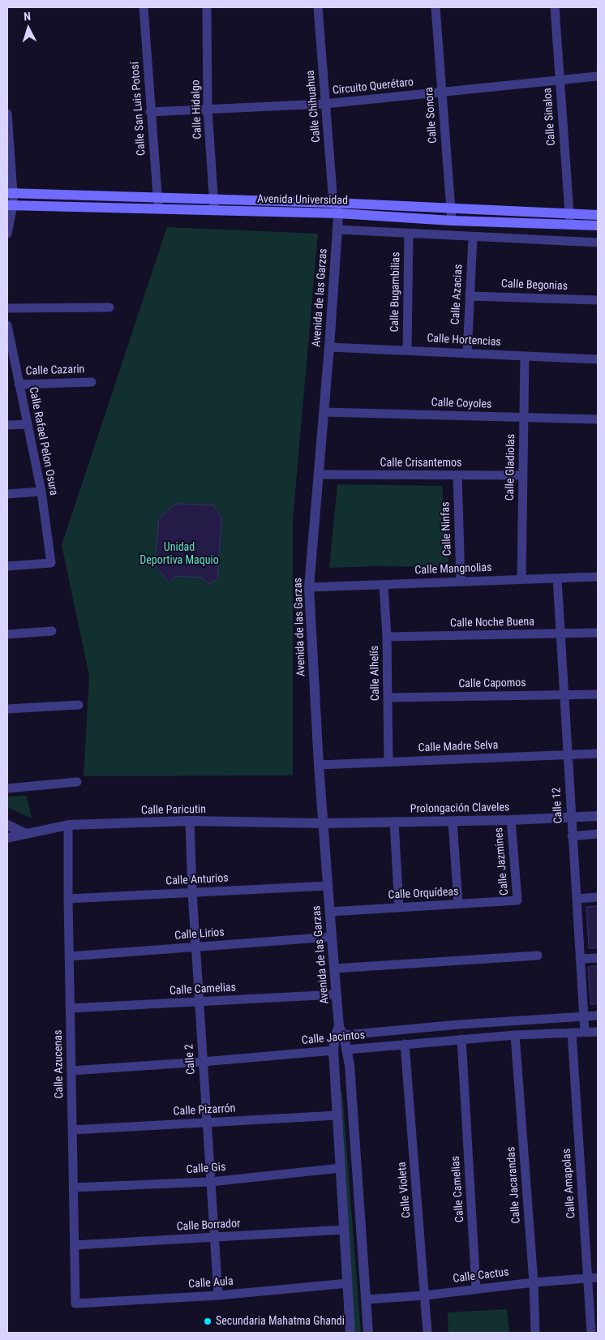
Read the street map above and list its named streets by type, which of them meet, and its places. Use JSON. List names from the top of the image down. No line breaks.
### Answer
{"streets":{"main road":["Avenida Universidad"],"street":["Circuito Querétaro","Calle Chihuahua","Calle San Luis Potosí","Calle Hidalgo","Calle Sonora","Calle Sinaloa","Calle Begonias","Calle Bugambilias","Calle Azacias","Avenida de las Garzas","Calle Hortencias","Calle Cazarin","Calle Coyoles","Calle Rafael Pelon Osura","Calle Crisantemos","Calle Gladiolas","Calle Ninfas","Calle Mangnolias","Calle Noche Buena","Calle Alhelís","Calle Capomos","Calle Madre Selva","Calle 12","Prolongación Claveles","Calle Paricutin","Calle Jazmines","Calle Anturios","Calle Orquídeas","Calle Lirios","Calle Camelias","Calle Jacintos","Calle 2","Calle Azucenas","Calle Pizarrón","Calle Gis","Calle Amapolas","Calle Jacarandas","Calle Violeta","Calle Borrador","Calle Cactus","Calle Aula"]},"crossings":[["Circuito Querétaro","Calle Chihuahua"],["Circuito Querétaro","Calle San Luis Potosí"],["Circuito Querétaro","Calle Hidalgo"],["Circuito Querétaro","Calle Sonora"],["Circuito Querétaro","Calle Sinaloa"],["Calle Chihuahua","Avenida Universidad"],["Calle Chihuahua","Avenida de las Garzas"],["Calle San Luis Potosí","Avenida Universidad"],["Calle Hidalgo","Avenida Universidad"],["Calle Sonora","Avenida Universidad"],["Calle Sinaloa","Avenida Universidad"],["Avenida Universidad","Avenida de las Garzas"],["Calle Begonias","Calle Azacias"],["Calle Bugambilias","Calle Hortencias"],["Calle Azacias","Calle Hortencias"],["Avenida de las Garzas","Calle Hortencias"],["Avenida de las Garzas","Calle Coyoles"],["Avenida de las Garzas","Calle Crisantemos"],["Avenida de las Garzas","Calle Mangnolias"],["Avenida de las Garzas","Calle Madre Selva"],["Avenida de las Garzas","Prolongación Claveles"],["Avenida de las Garzas","Calle Paricutin"],["Avenida de las Garzas","Calle Anturios"],["Avenida de las Garzas","Calle Orquídeas"],["Avenida de las Garzas","Calle Lirios"],["Avenida de las Garzas","Calle Camelias"],["Avenida de las Garzas","Calle Jacintos"],["Avenida de las Garzas","Calle Pizarrón"],["Avenida de las Garzas","Calle Gis"],["Avenida de las Garzas","Calle Borrador"],["Avenida de las Garzas","Calle Cactus"],["Avenida de las Garzas","Calle Aula"],["Calle Hortencias","Calle Gladiolas"],["Calle Cazarin","Calle Rafael Pelon Osura"],["Calle Coyoles","Calle Gladiolas"],["Calle Crisantemos","Calle Gladiolas"],["Calle Crisantemos","Calle Ninfas"],["Calle Gladiolas","Calle Mangnolias"],["Calle Ninfas","Calle Mangnolias"],["Calle Mangnolias","Calle Alhelís"],["Calle Mangnolias","Calle 12"],["Calle Noche Buena","Calle Alhelís"],["Calle Noche Buena","Calle 12"],["Calle Alhelís","Calle Capomos"],["Calle Alhelís","Calle Madre Selva"],["Calle Capomos","Calle 12"],["Calle Madre Selva","Calle 12"],["Calle 12","Prolongación Claveles"],["Calle 12","Calle Jacintos"],["Prolongación Claveles","Calle Paricutin"],["Prolongación Claveles","Calle Jazmines"],["Calle Paricutin","Calle 2"],["Calle Paricutin","Calle Azucenas"],["Calle Jazmines","Calle Orquídeas"],["Calle Anturios","Calle 2"],["Calle Anturios","Calle Azucenas"],["Calle Lirios","Calle 2"],["Calle Lirios","Calle Azucenas"],["Calle Camelias","Calle Jacintos"],["Calle Camelias","Calle 2"],["Calle Camelias","Calle Azucenas"],["Calle Camelias","Calle Cactus"],["Calle Jacintos","Calle 2"],["Calle Jacintos","Calle Azucenas"],["Calle Jacintos","Calle Amapolas"],["Calle Jacintos","Calle Jacarandas"],["Calle Jacintos","Calle Violeta"],["Calle 2","Calle Pizarrón"],["Calle 2","Calle Gis"],["Calle 2","Calle Borrador"],["Calle 2","Calle Aula"],["Calle Azucenas","Calle Pizarrón"],["Calle Azucenas","Calle Gis"],["Calle Azucenas","Calle Borrador"],["Calle Azucenas","Calle Aula"],["Calle Amapolas","Calle Cactus"],["Calle Jacarandas","Calle Cactus"],["Calle Violeta","Calle Cactus"]],"parks":["Unidad Deportiva Maquio"],"places":["Secundaria Mahatma Ghandi"],"north":"top"}
